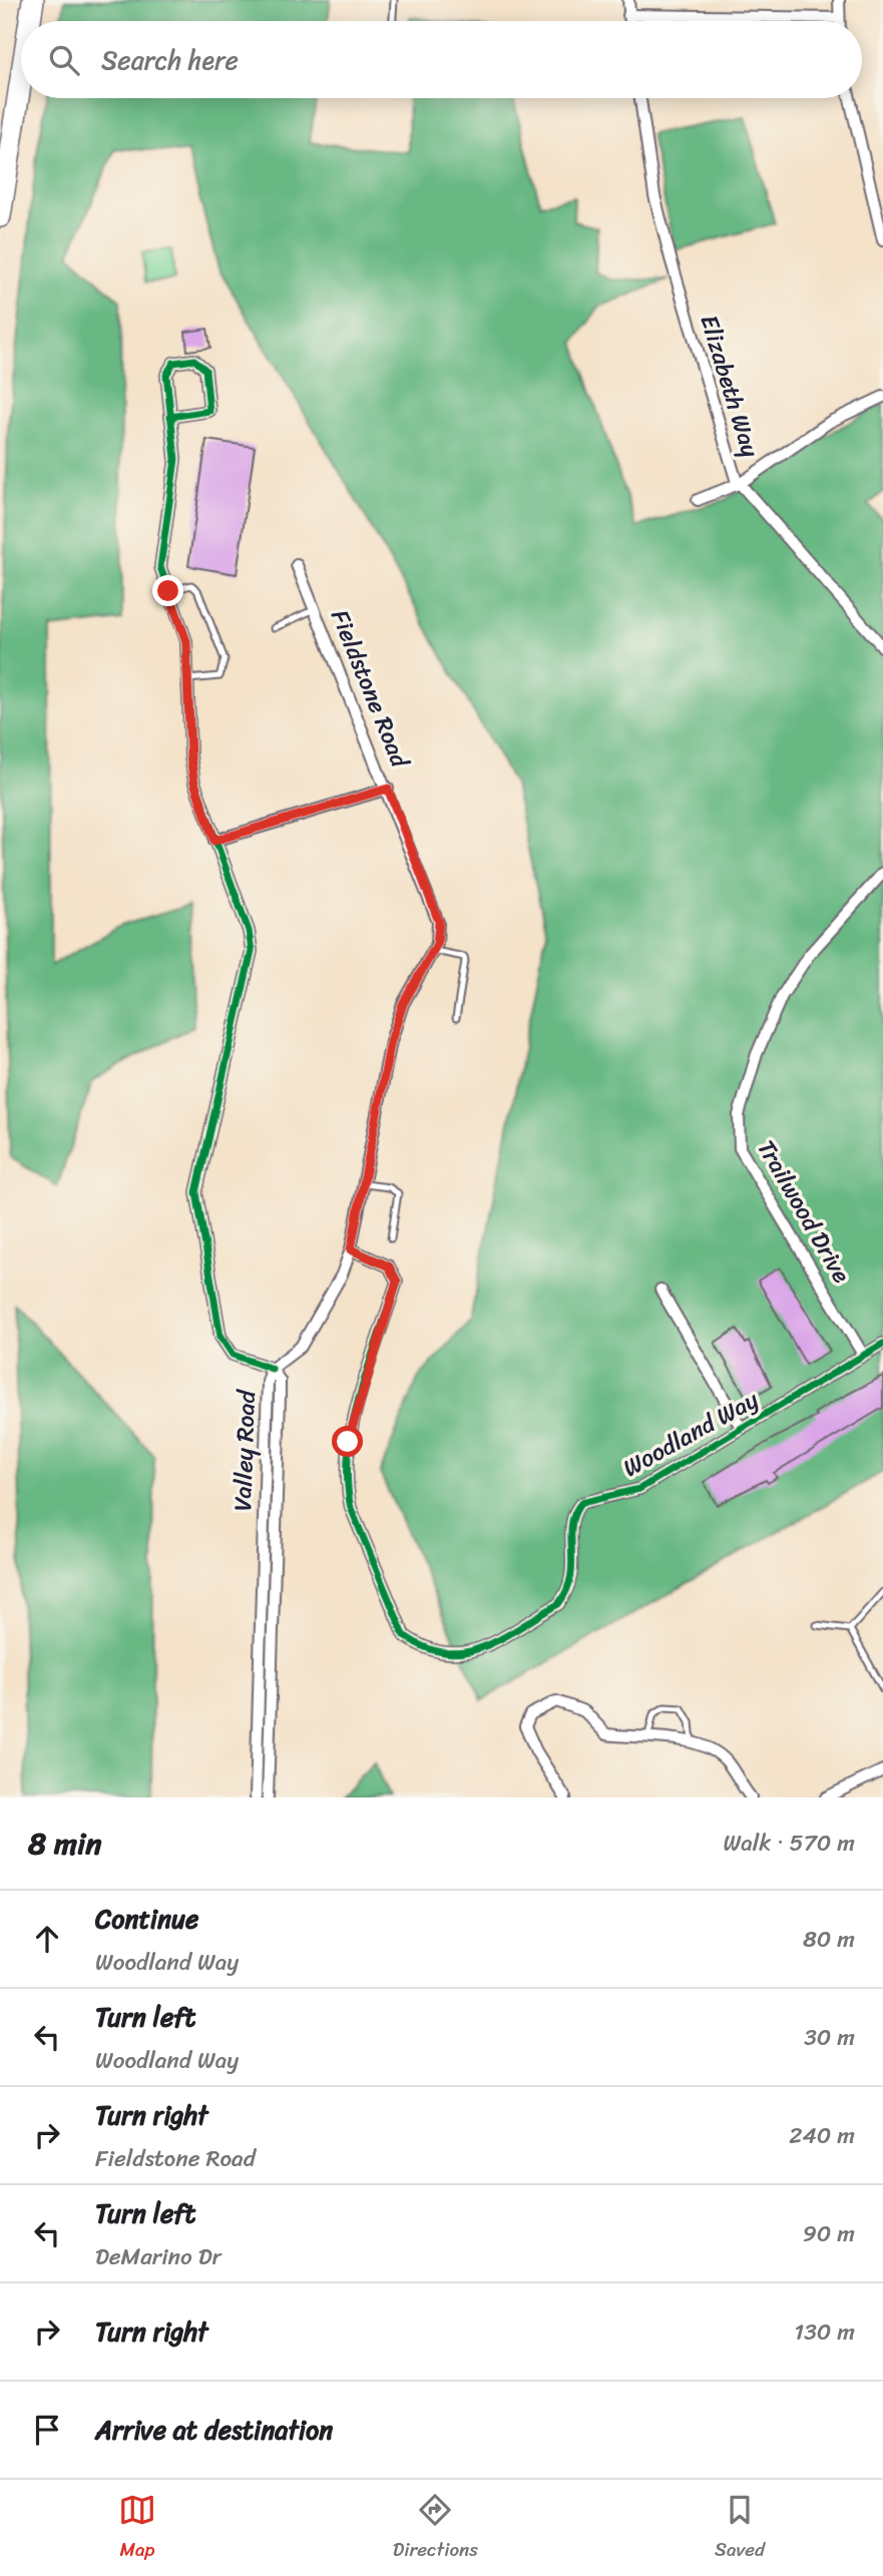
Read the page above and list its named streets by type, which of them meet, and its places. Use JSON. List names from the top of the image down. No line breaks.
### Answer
{"streets":{"street":["Elizabeth Way","Fieldstone Road","Trailwood Drive","Woodland Way","Valley Road"]},"crossings":[["Fieldstone Road","Woodland Way"],["Fieldstone Road","Valley Road"],["Trailwood Drive","Woodland Way"]],"page":{"search":"Search here","heading":["8 min","Walk · 570 m"],"list":[["Continue","Woodland Way","80 m"],["Turn left","Woodland Way","30 m"],["Turn right","Fieldstone Road","240 m"],["Turn left","DeMarino Dr","90 m"],["Turn right","130 m"],"Arrive at destination"],"nav":["Map","Directions","Saved"]}}
